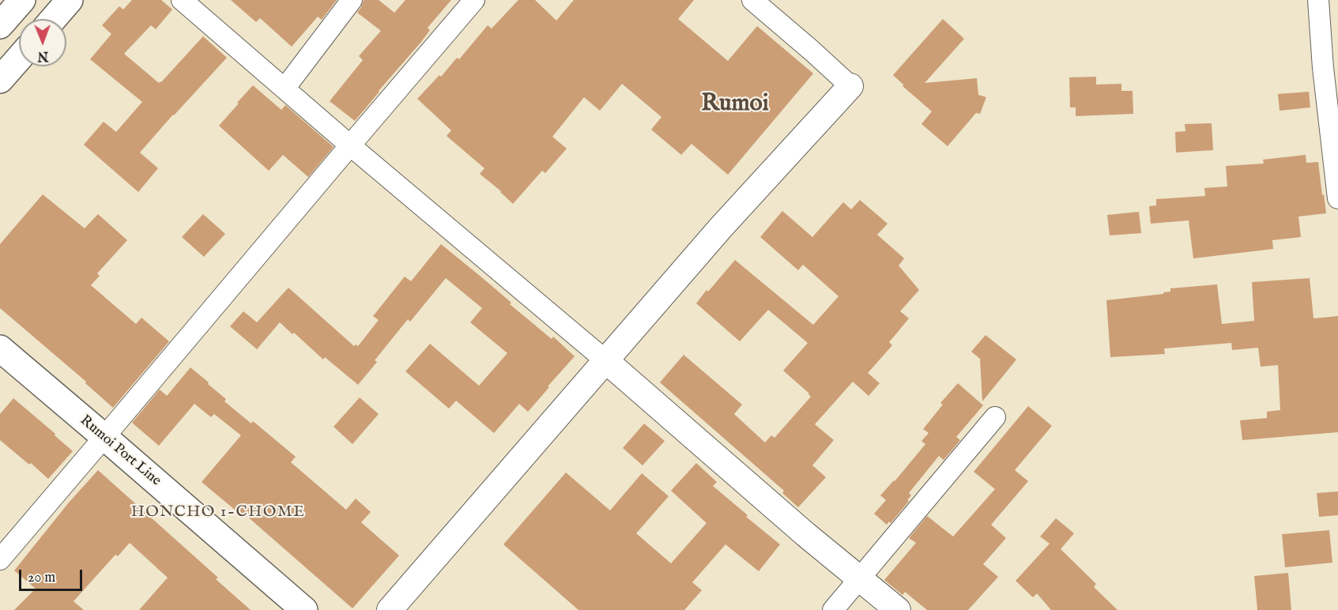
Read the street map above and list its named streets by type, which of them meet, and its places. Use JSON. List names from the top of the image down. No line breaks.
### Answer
{"streets":{"main road":["Rumoi Port Line"]},"districts":["Rumoi","HONCHO 1-CHOME"],"scale_bar":"20 m","north":"bottom"}
